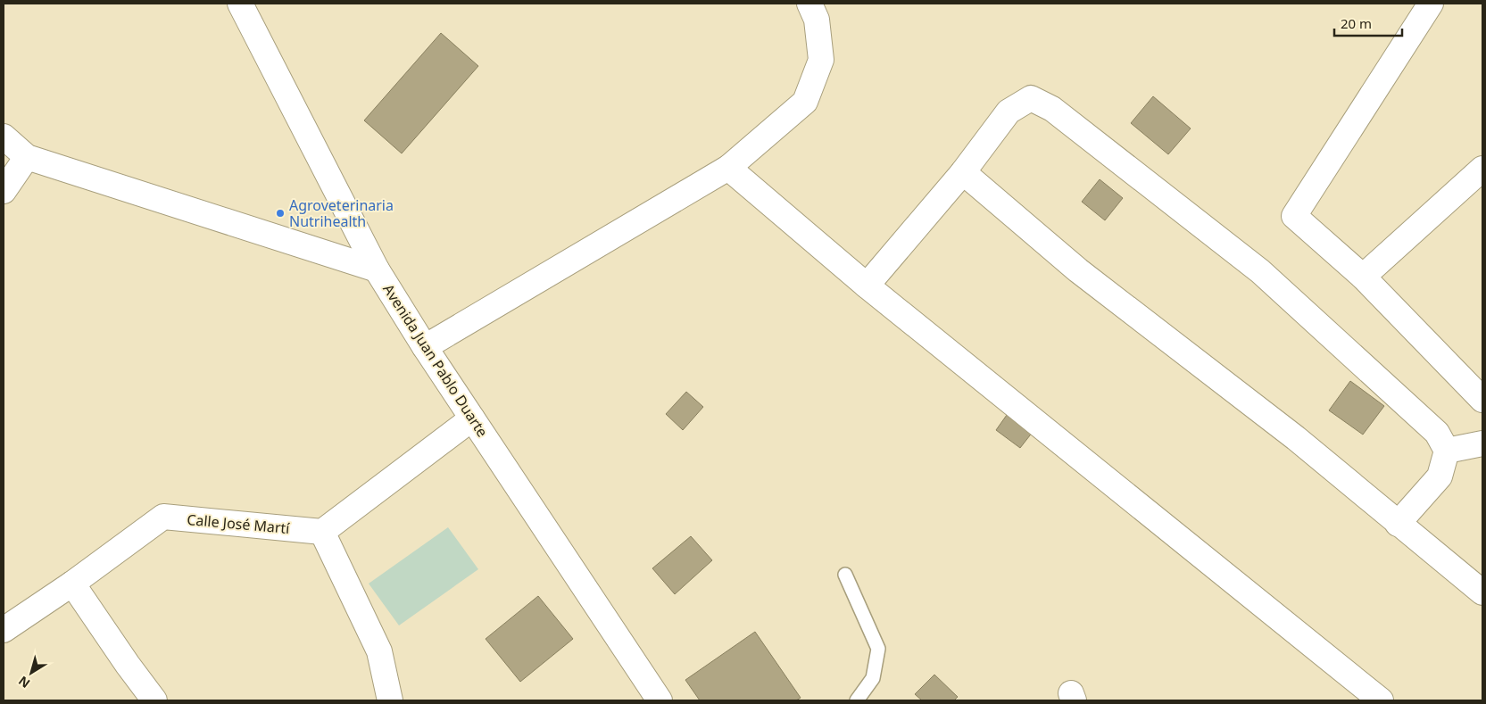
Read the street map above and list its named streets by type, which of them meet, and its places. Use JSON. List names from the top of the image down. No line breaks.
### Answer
{"streets":{"street":["Avenida Juan Pablo Duarte","Calle José Martí"]},"places":["Agroveterinaria Nutrihealth"],"scale_bar":"20 m","north":"bottom left"}
